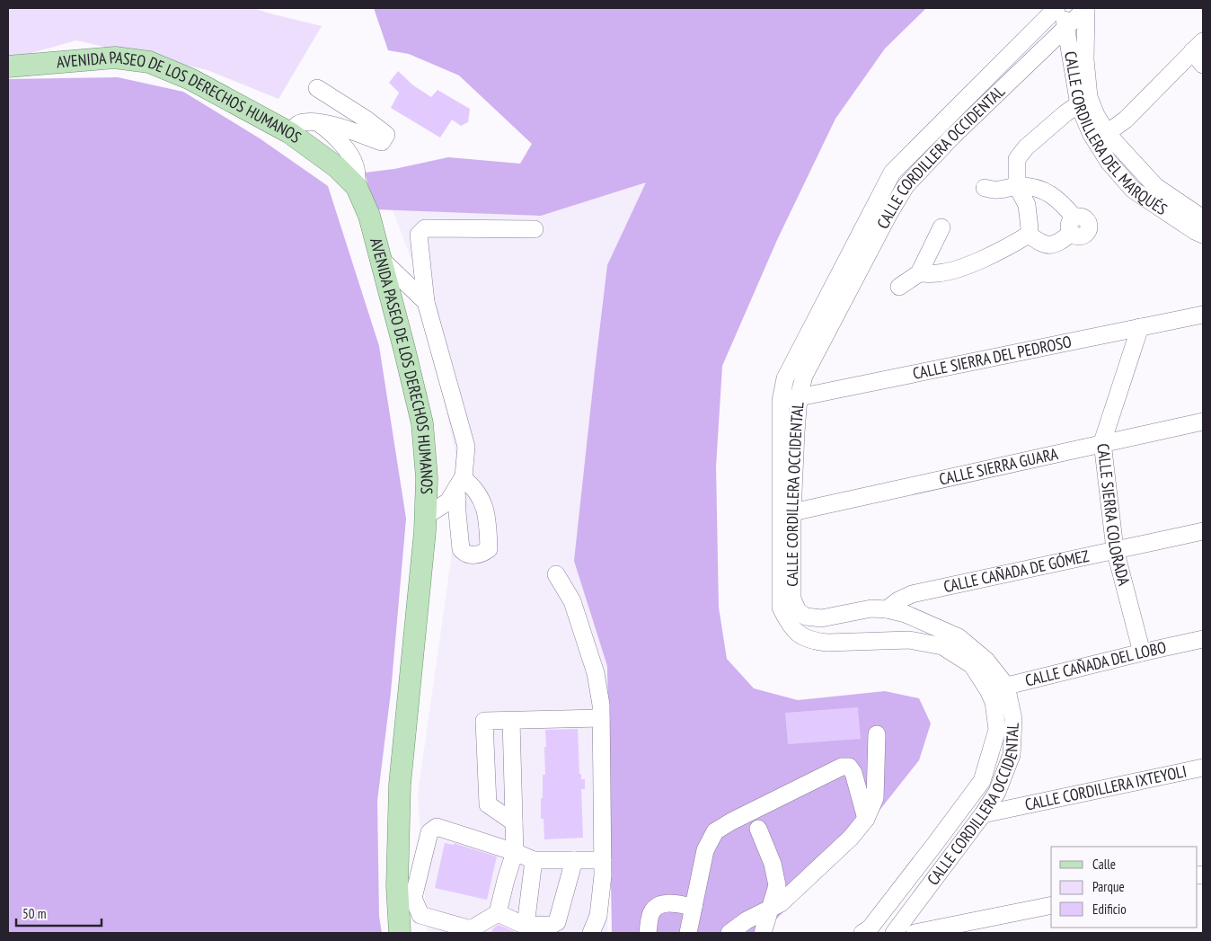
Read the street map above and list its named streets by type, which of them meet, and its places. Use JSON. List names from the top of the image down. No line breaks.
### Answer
{"streets":{"main road":["AVENIDA PASEO DE LOS DERECHOS HUMANOS"],"street":["CALLE CORDILLERA DEL MARQUÉS","CALLE CORDILLERA OCCIDENTAL","CALLE SIERRA DEL PEDROSO","CALLE SIERRA GUARA","CALLE SIERRA COLORADA","CALLE CAÑADA DE GÓMEZ","CALLE CAÑADA DEL LOBO","CALLE CORDILLERA IXTEYOLI"]},"crossings":[["CALLE CORDILLERA DEL MARQUÉS","CALLE CORDILLERA OCCIDENTAL"],["CALLE CORDILLERA OCCIDENTAL","CALLE SIERRA DEL PEDROSO"],["CALLE CORDILLERA OCCIDENTAL","CALLE SIERRA GUARA"],["CALLE CORDILLERA OCCIDENTAL","CALLE CAÑADA DE GÓMEZ"],["CALLE CORDILLERA OCCIDENTAL","CALLE CAÑADA DEL LOBO"],["CALLE CORDILLERA OCCIDENTAL","CALLE CORDILLERA IXTEYOLI"],["CALLE SIERRA DEL PEDROSO","CALLE SIERRA COLORADA"],["CALLE SIERRA GUARA","CALLE SIERRA COLORADA"],["CALLE SIERRA COLORADA","CALLE CAÑADA DE GÓMEZ"],["CALLE SIERRA COLORADA","CALLE CAÑADA DEL LOBO"]],"legend":["Calle","Parque","Edificio"],"scale_bar":"50 m"}
